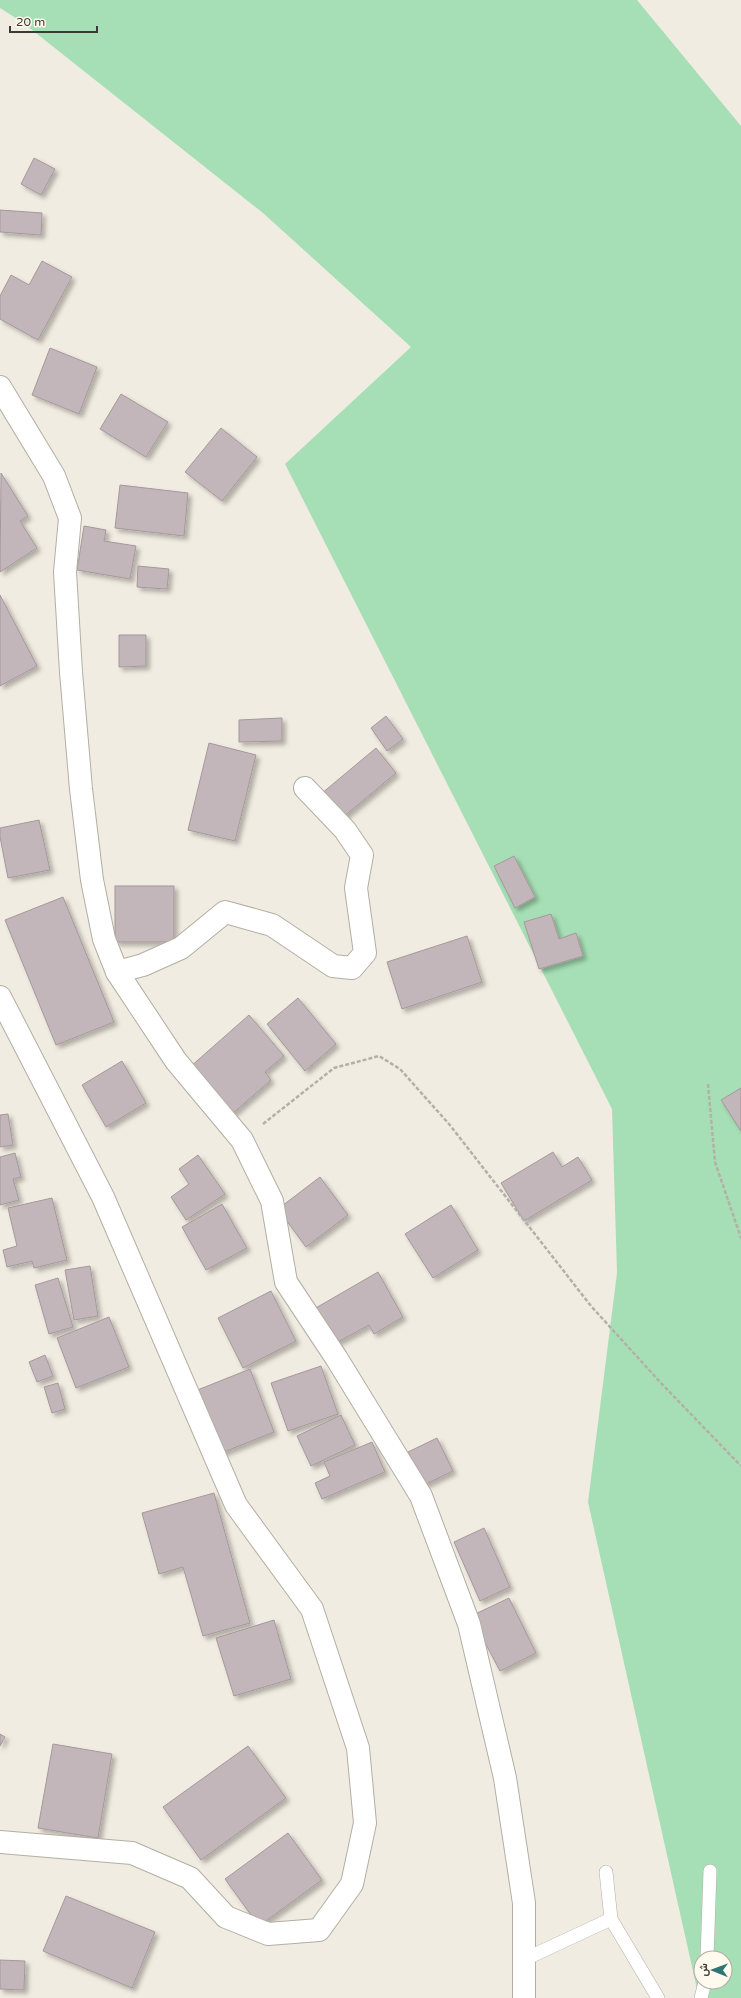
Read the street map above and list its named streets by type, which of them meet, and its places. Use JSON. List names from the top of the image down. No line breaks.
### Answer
{"scale_bar":"20 m","north":"left"}
